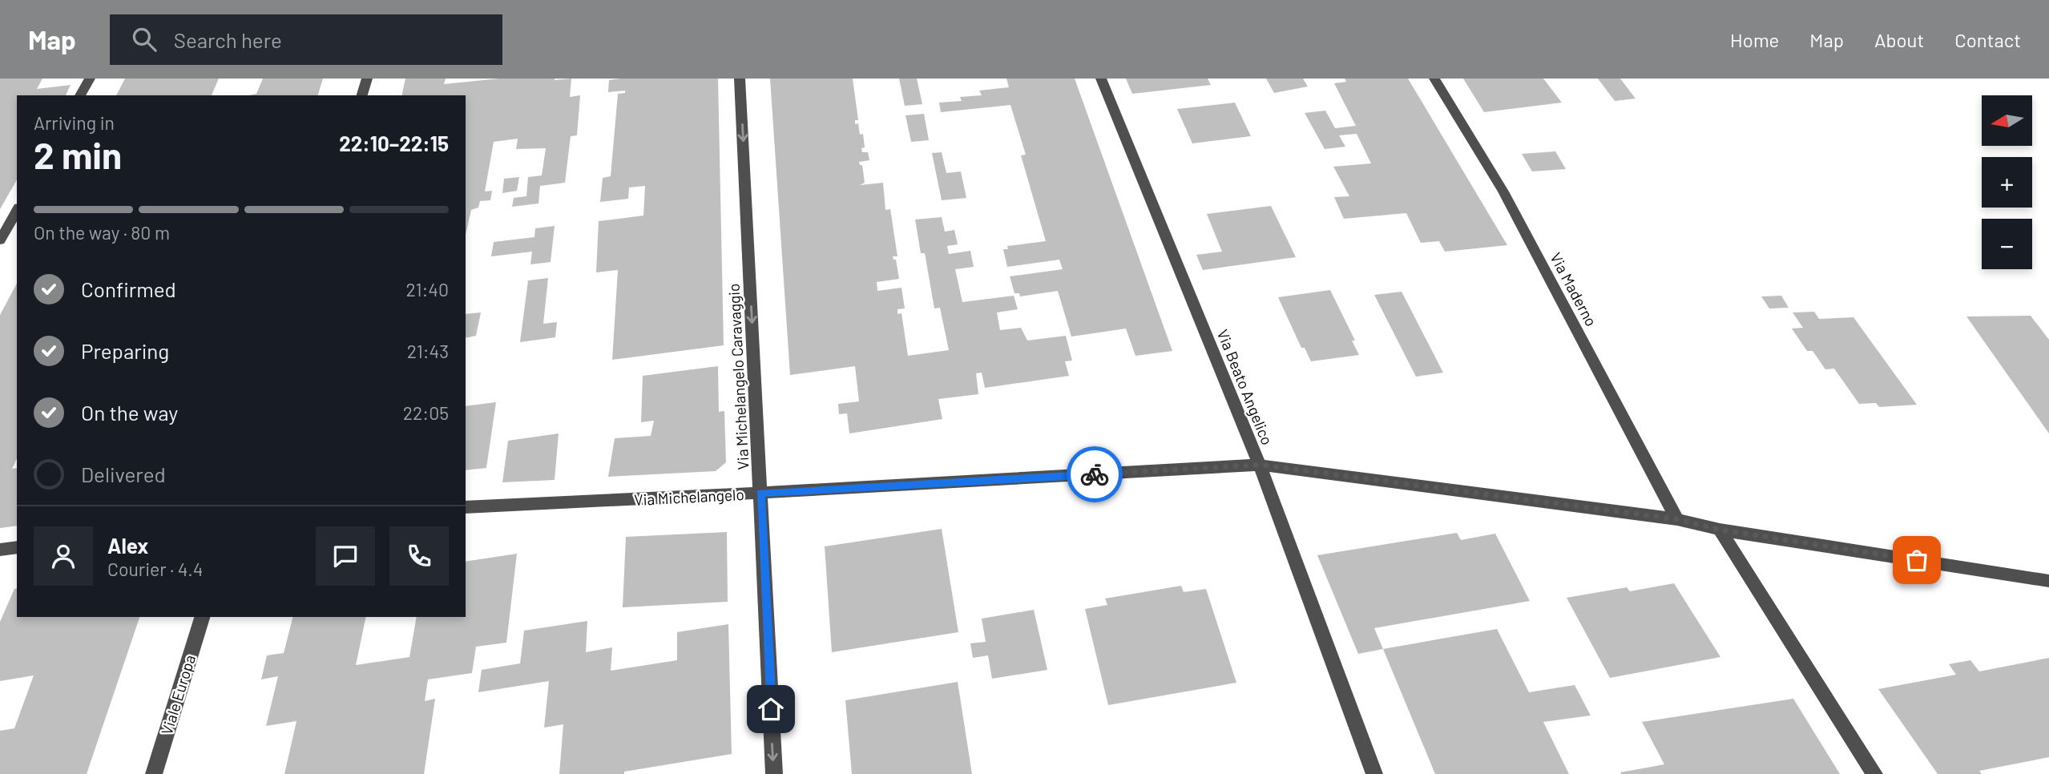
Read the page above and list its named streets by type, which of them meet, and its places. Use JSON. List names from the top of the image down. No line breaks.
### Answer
{"streets":{"street":["Via Maderno","Via Michelangelo Caravaggio","Via Beato Angelico","Via Michelangelo","Viale Europa"]},"crossings":[["Via Maderno","Via Michelangelo"],["Via Michelangelo Caravaggio","Via Michelangelo"],["Via Beato Angelico","Via Michelangelo"]],"one_way":["Via Michelangelo Caravaggio"],"north":"left","page":{"header":"Map","search":"Search here","nav":["Home","Map","About","Contact"],"map_buttons":["+","−"],"heading":["2 min","Arriving in","22:10–22:15"],"panel":["Alex","Courier · 4.4"],"bar":"On the way · 80 m","list":[["Confirmed","21:40"],["Preparing","21:43"],["On the way","22:05"],"Delivered"]}}
